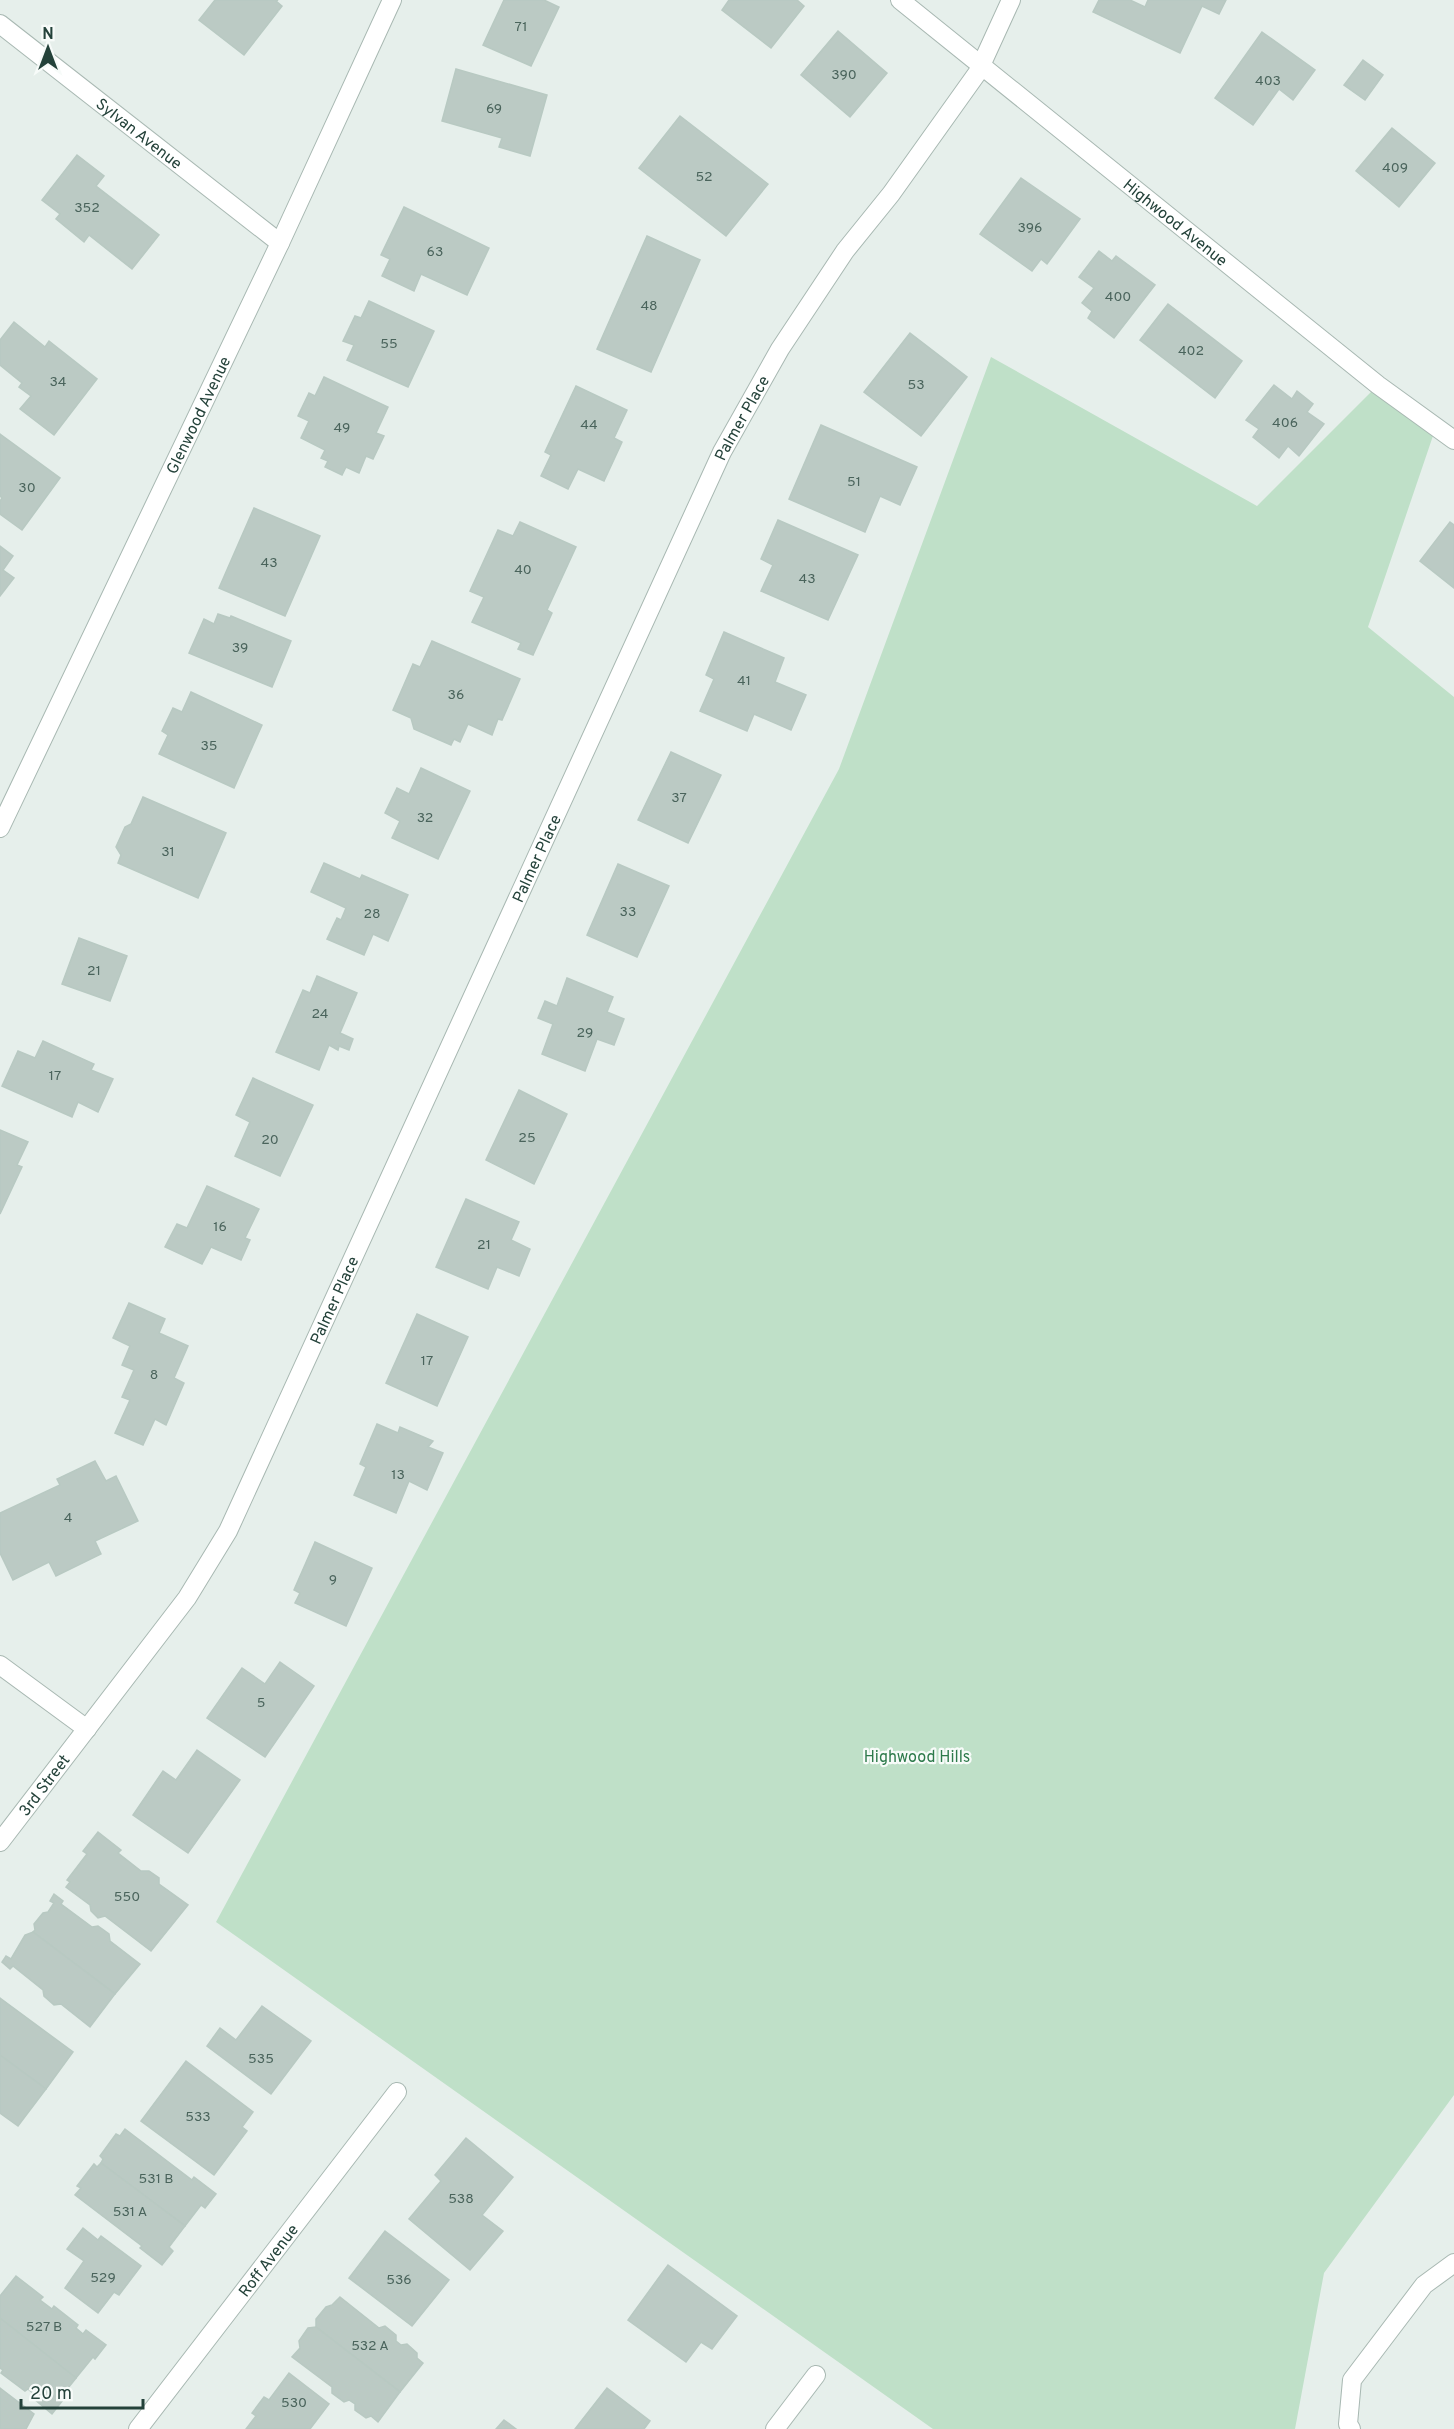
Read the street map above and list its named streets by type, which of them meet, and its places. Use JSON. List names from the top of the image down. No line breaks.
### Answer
{"streets":{"street":["Sylvan Avenue","Highwood Avenue","Glenwood Avenue","Palmer Place","3rd Street","Roff Avenue"]},"crossings":[["Sylvan Avenue","Glenwood Avenue"],["Highwood Avenue","Palmer Place"],["Palmer Place","3rd Street"]],"parks":["Highwood Hills"],"house_numbers":["71","390","403","69","409","52","352","396","63","400","48","55","402","34","53","406","44","49","51","30","43","40","43","39","41","36","35","37","32","31","33","28","21","24","29","17","25","20","16","21","17","8","13","4","9","5","550","535","533","531 B","538","531 A","529","536","527 B","532 A","530"],"scale_bar":"20 m","north":"top"}
